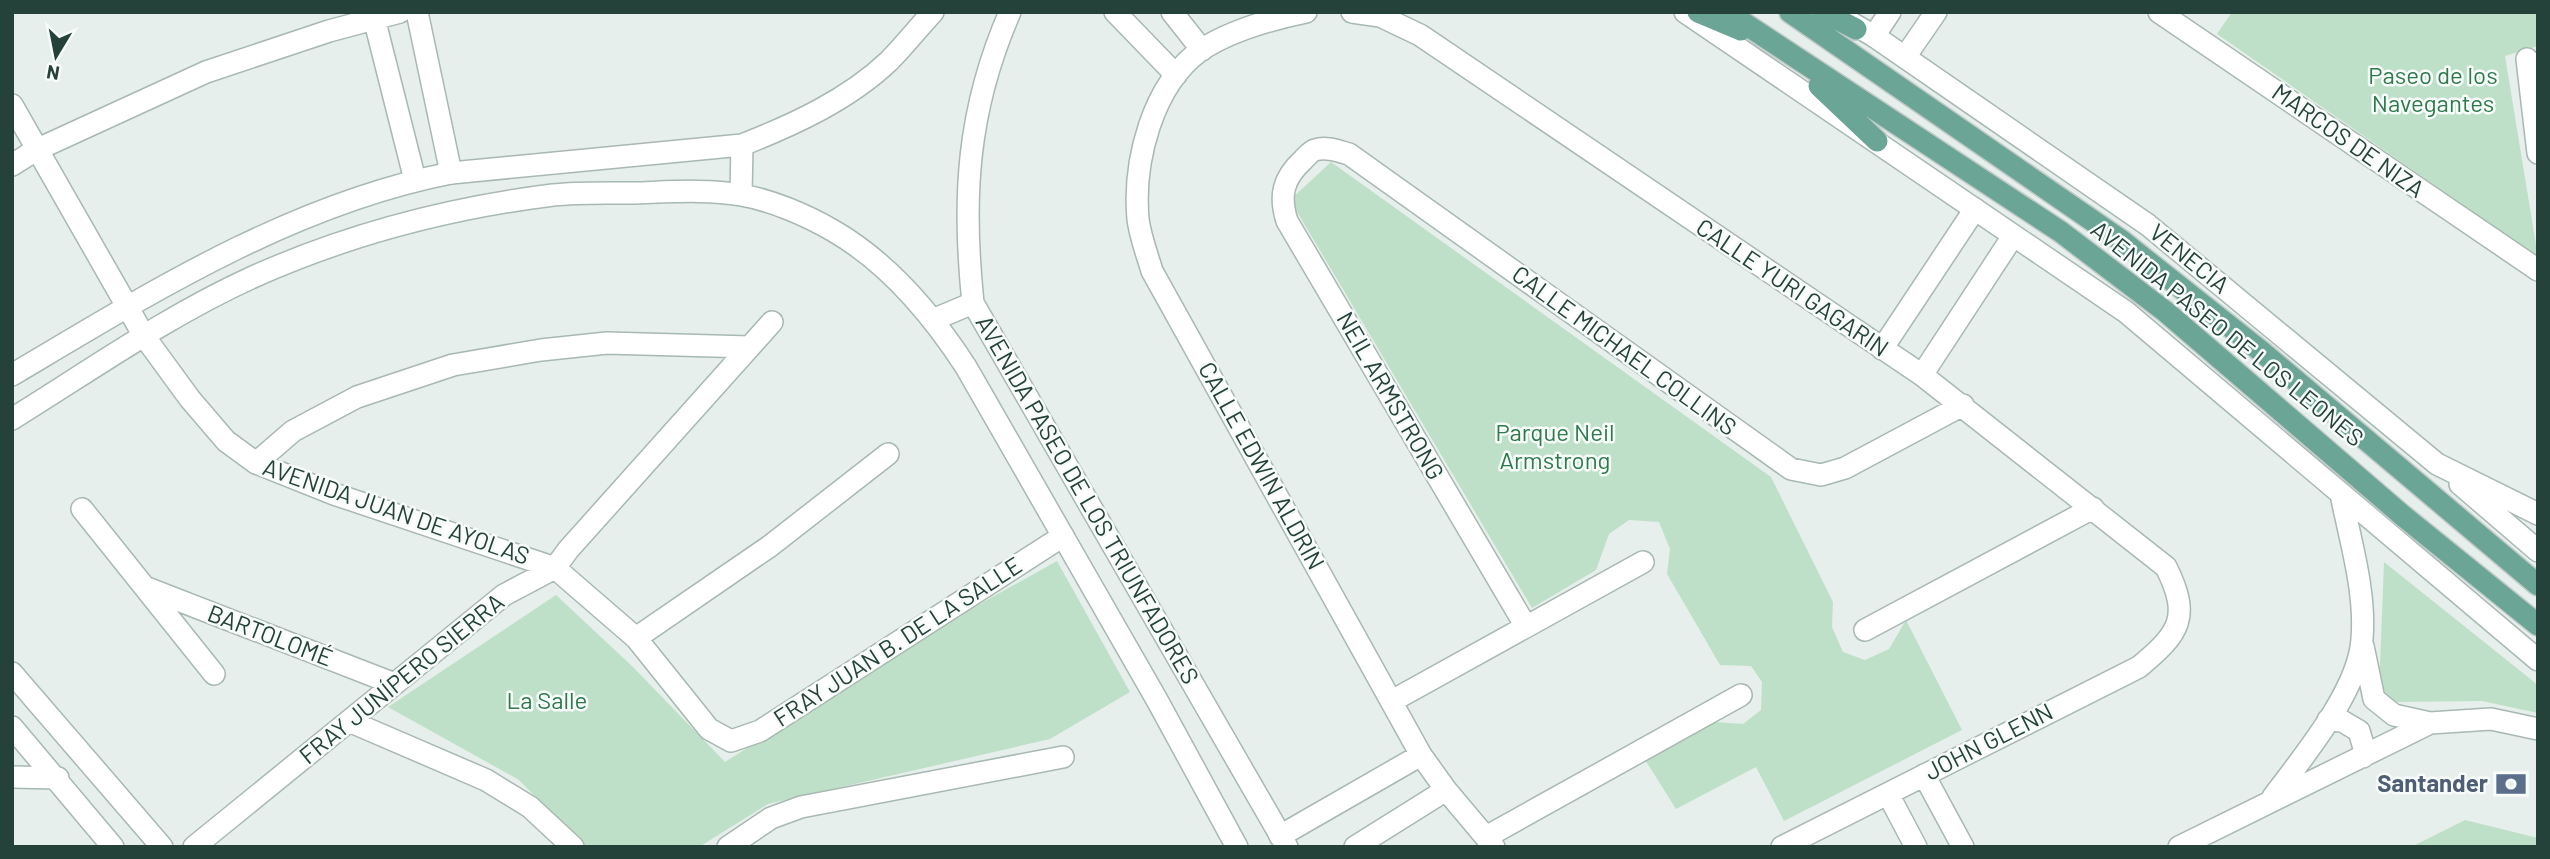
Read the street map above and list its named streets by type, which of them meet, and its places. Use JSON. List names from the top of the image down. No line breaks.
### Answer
{"streets":{"main road":["AVENIDA PASEO DE LOS LEONES"],"street":["MARCOS DE NIZA","VENECIA","CALLE YURI GAGARIN","CALLE MICHAEL COLLINS","NEIL ARMSTRONG","CALLE EDWIN ALDRIN","AVENIDA PASEO DE LOS TRIUNFADORES","AVENIDA JUAN DE AYOLAS","BARTOLOMÉ","FRAY JUAN B. DE LA SALLE","FRAY JUNÍPERO SIERRA","JOHN GLENN"]},"crossings":[["CALLE YURI GAGARIN","CALLE MICHAEL COLLINS"],["CALLE YURI GAGARIN","JOHN GLENN"],["CALLE MICHAEL COLLINS","NEIL ARMSTRONG"],["AVENIDA PASEO DE LOS TRIUNFADORES","AVENIDA JUAN DE AYOLAS"],["AVENIDA PASEO DE LOS TRIUNFADORES","FRAY JUAN B. DE LA SALLE"],["AVENIDA JUAN DE AYOLAS","FRAY JUAN B. DE LA SALLE"],["AVENIDA JUAN DE AYOLAS","FRAY JUNÍPERO SIERRA"],["BARTOLOMÉ","FRAY JUNÍPERO SIERRA"]],"parks":["Paseo de los Navegantes","Parque Neil Armstrong","La Salle"],"places":{"bank":["Santander"]},"north":"bottom"}
